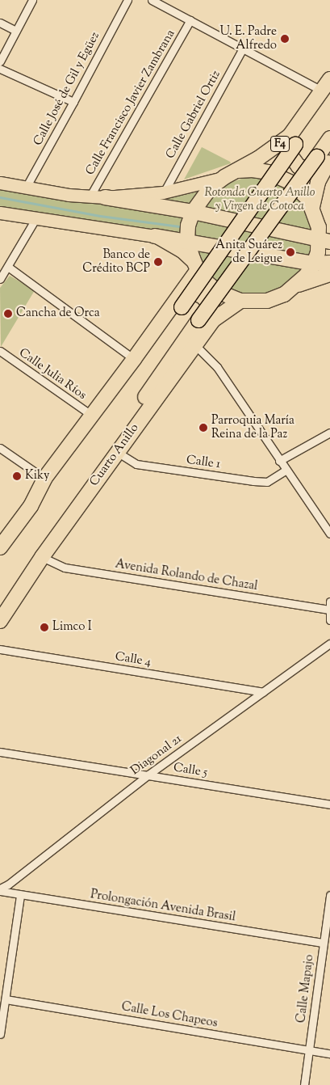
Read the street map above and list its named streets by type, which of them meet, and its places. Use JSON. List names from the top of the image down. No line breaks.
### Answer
{"streets":{"highway":["F4","Cuarto Anillo"],"street":["Calle José de Gil y Egüez","Calle Francisco Javier Zambrana","Calle Gabriel Ortiz","Calle Julia Ríos","Calle 1","Avenida Rolando de Chazal","Calle 4","Diagonal 21","Calle 5","Prolongación Avenida Brasil","Calle Mapajo","Calle Los Chapeos"]},"crossings":[["F4","Cuarto Anillo"],["Cuarto Anillo","Calle 1"],["Cuarto Anillo","Avenida Rolando de Chazal"],["Calle 4","Diagonal 21"],["Diagonal 21","Calle 5"],["Diagonal 21","Prolongación Avenida Brasil"],["Prolongación Avenida Brasil","Calle Mapajo"],["Calle Mapajo","Calle Los Chapeos"]],"parks":["Rotonda Cuarto Anillo y Virgen de Cotoca"],"places":["U. E. Padre Alfredo","Anita Suárez de Leigue","Banco de Crédito BCP","Cancha de Orca","Parroquia María Reina de la Paz","Kiky","Limco I"]}
